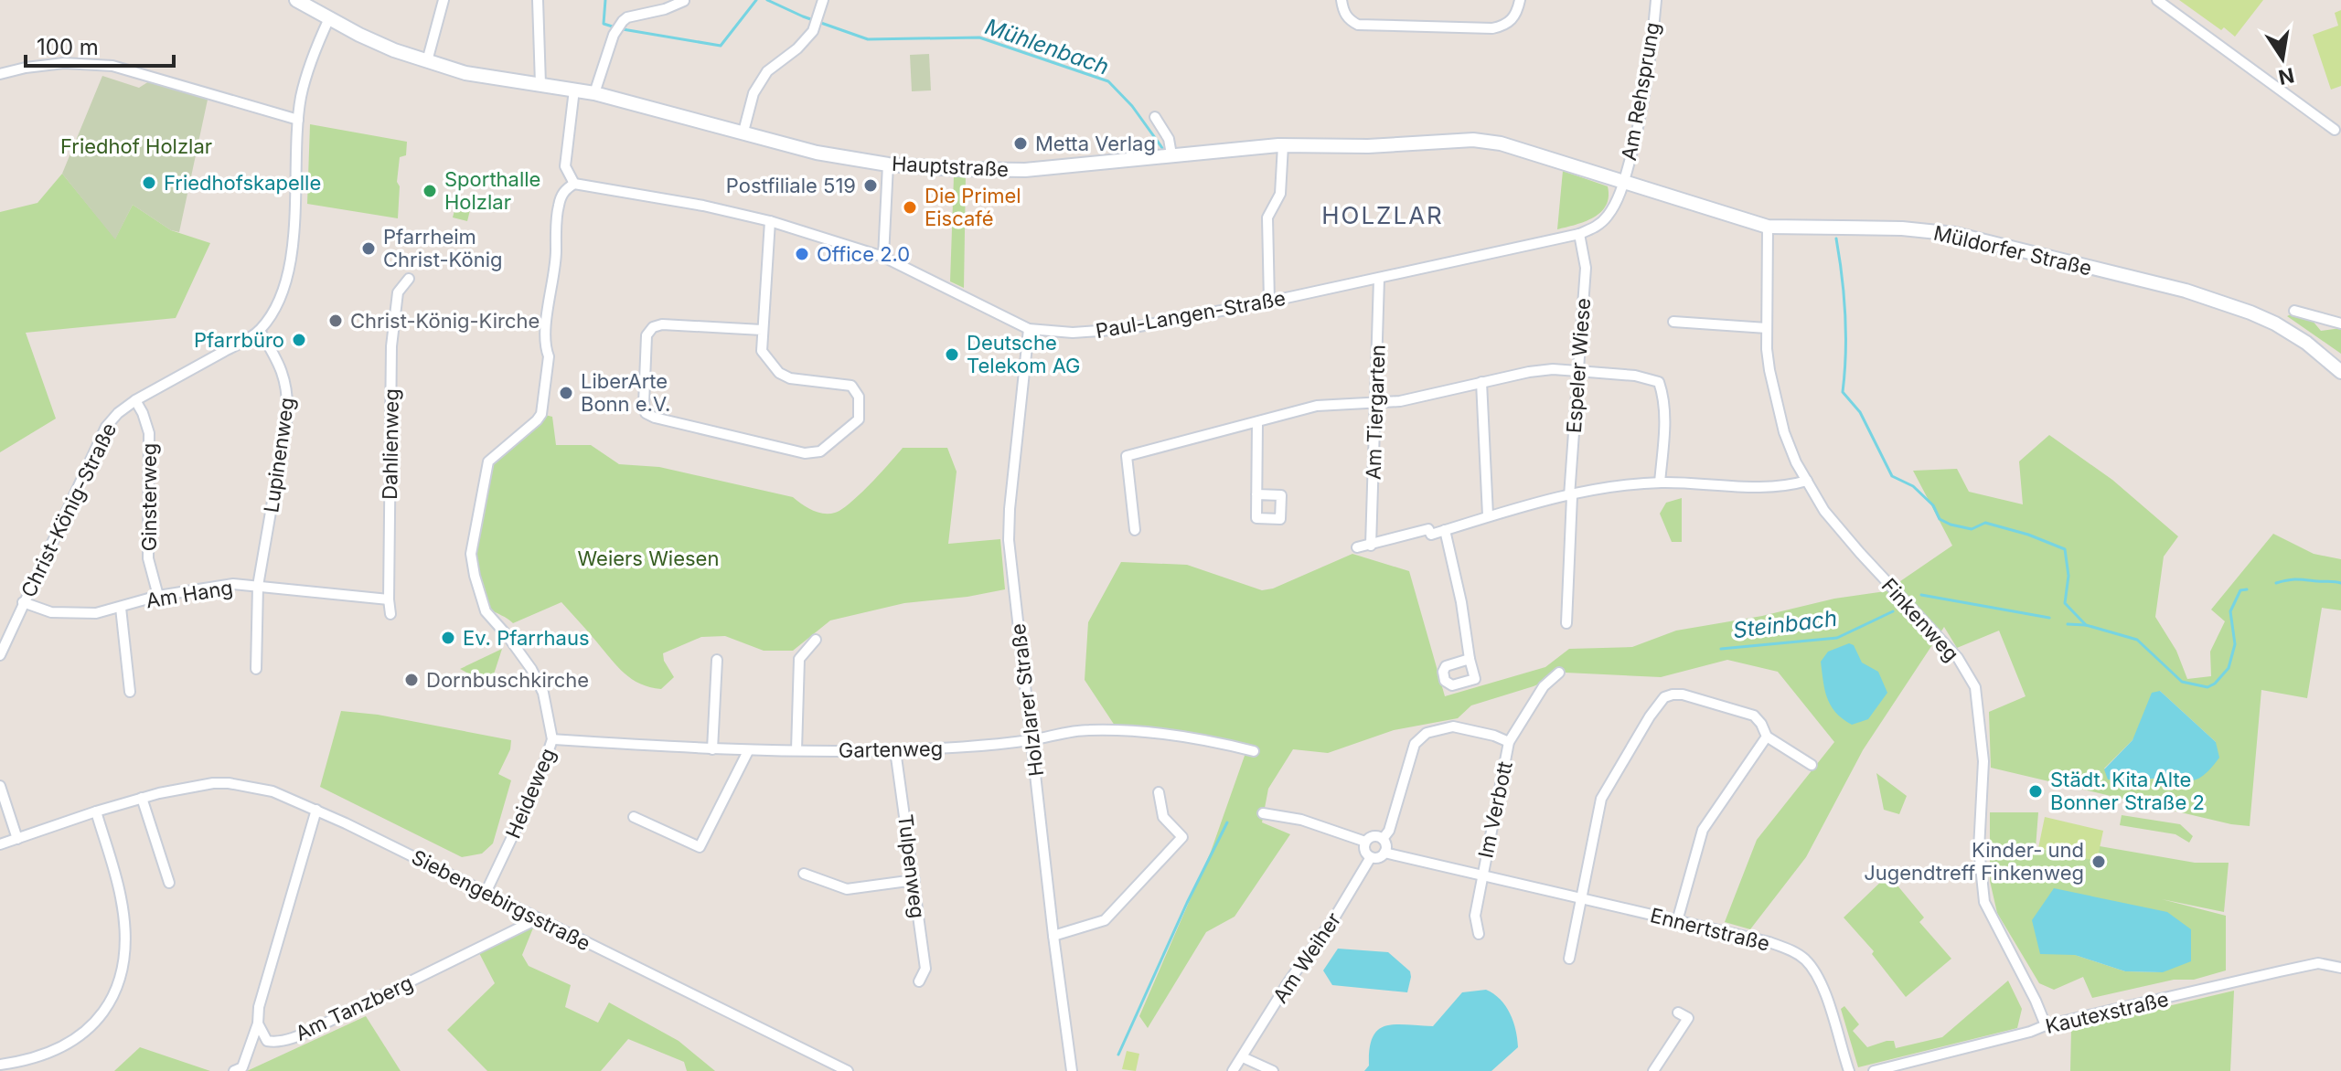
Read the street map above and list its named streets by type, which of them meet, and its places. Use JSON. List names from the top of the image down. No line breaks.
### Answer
{"streets":{"main road":["Hauptstraße","Müldorfer Straße"],"street":["Am Rehsprung","Paul-Langen-Straße","Espeler Wiese","Am Tiergarten","Dahlienweg","Lupinenweg","Ginsterweg","Christ-König-Straße","Am Hang","Finkenweg","Holzlarer Straße","Gartenweg","Heideweg","Im Verbott","Tulpenweg","Siebengebirgsstraße","Ennertstraße","Am Weiher","Am Tanzberg","Kautexstraße"]},"crossings":[["Am Rehsprung","Hauptstraße"],["Am Rehsprung","Müldorfer Straße"],["Am Rehsprung","Paul-Langen-Straße"],["Hauptstraße","Müldorfer Straße"],["Hauptstraße","Paul-Langen-Straße"],["Hauptstraße","Christ-König-Straße"],["Müldorfer Straße","Paul-Langen-Straße"],["Müldorfer Straße","Finkenweg"],["Paul-Langen-Straße","Espeler Wiese"],["Paul-Langen-Straße","Am Tiergarten"],["Paul-Langen-Straße","Holzlarer Straße"],["Paul-Langen-Straße","Heideweg"],["Dahlienweg","Am Hang"],["Lupinenweg","Christ-König-Straße"],["Lupinenweg","Am Hang"],["Ginsterweg","Christ-König-Straße"],["Ginsterweg","Am Hang"],["Christ-König-Straße","Am Hang"],["Finkenweg","Kautexstraße"],["Holzlarer Straße","Gartenweg"],["Gartenweg","Heideweg"],["Gartenweg","Tulpenweg"],["Heideweg","Siebengebirgsstraße"],["Im Verbott","Ennertstraße"],["Im Verbott","Am Weiher"],["Siebengebirgsstraße","Am Tanzberg"],["Ennertstraße","Am Weiher"]],"districts":["HOLZLAR"],"water":["Mühlenbach","Steinbach"],"parks":["Friedhof Holzlar","Weiers Wiesen"],"places":["Metta Verlag","Friedhofskapelle","Postfiliale 519","Sporthalle Holzlar","Die Primel Eiscafé","Pfarrheim Christ-König","Office 2.0","Christ-König-Kirche","Pfarrbüro","Deutsche Telekom AG","LiberArte Bonn e.V.","Ev. Pfarrhaus","Dornbuschkirche","Städt. Kita Alte Bonner Straße 2","Kinder- und Jugendtreff Finkenweg"],"scale_bar":"100 m","north":"bottom"}
